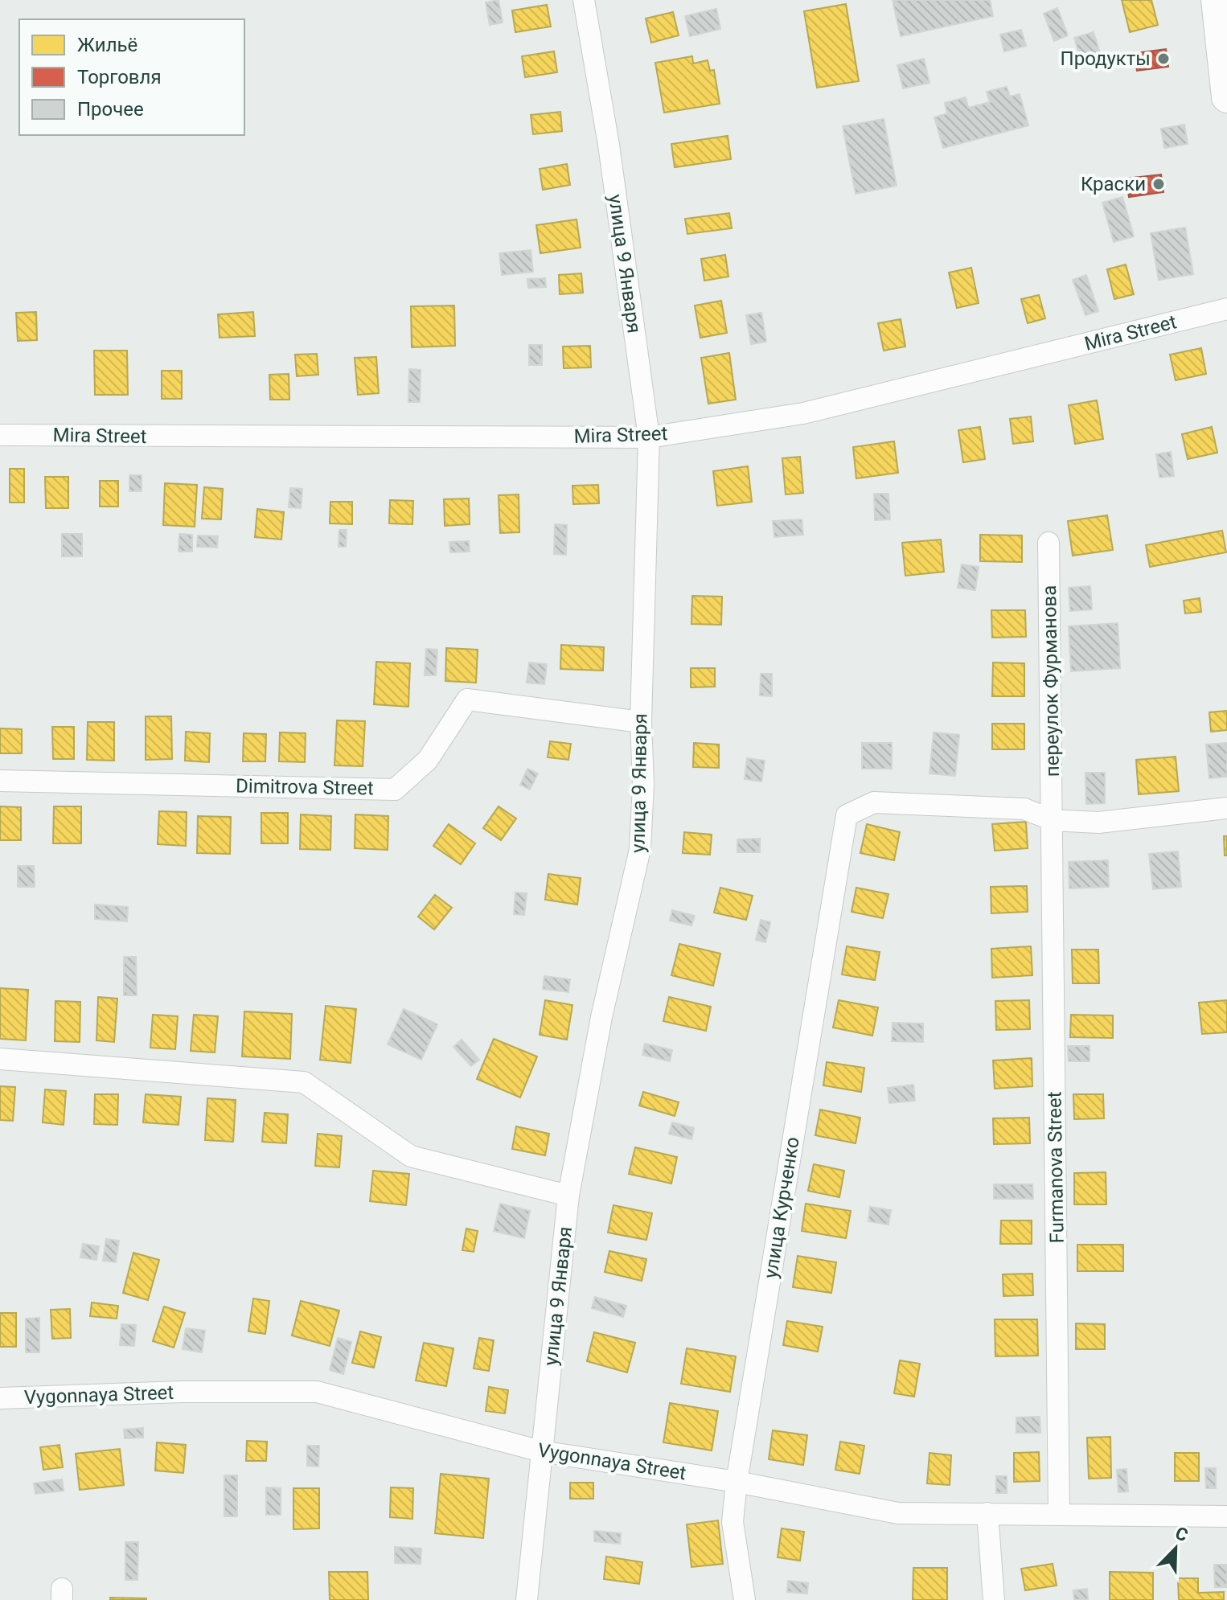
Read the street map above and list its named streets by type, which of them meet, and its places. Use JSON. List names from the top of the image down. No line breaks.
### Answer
{"streets":{"street":["улица 9 Января","Mira Street","переулок Фурманова","Dimitrova Street","Furmanova Street","улица Курченко","Vygonnaya Street"]},"crossings":[["улица 9 Января","Mira Street"],["улица 9 Января","Dimitrova Street"],["улица 9 Января","Vygonnaya Street"],["переулок Фурманова","Furmanova Street"],["переулок Фурманова","улица Курченко"],["Furmanova Street","улица Курченко"],["Furmanova Street","Vygonnaya Street"],["улица Курченко","Vygonnaya Street"]],"places":["Продукты","Краски"],"legend":["Жильё","Торговля","Прочее"],"north":"top right"}
